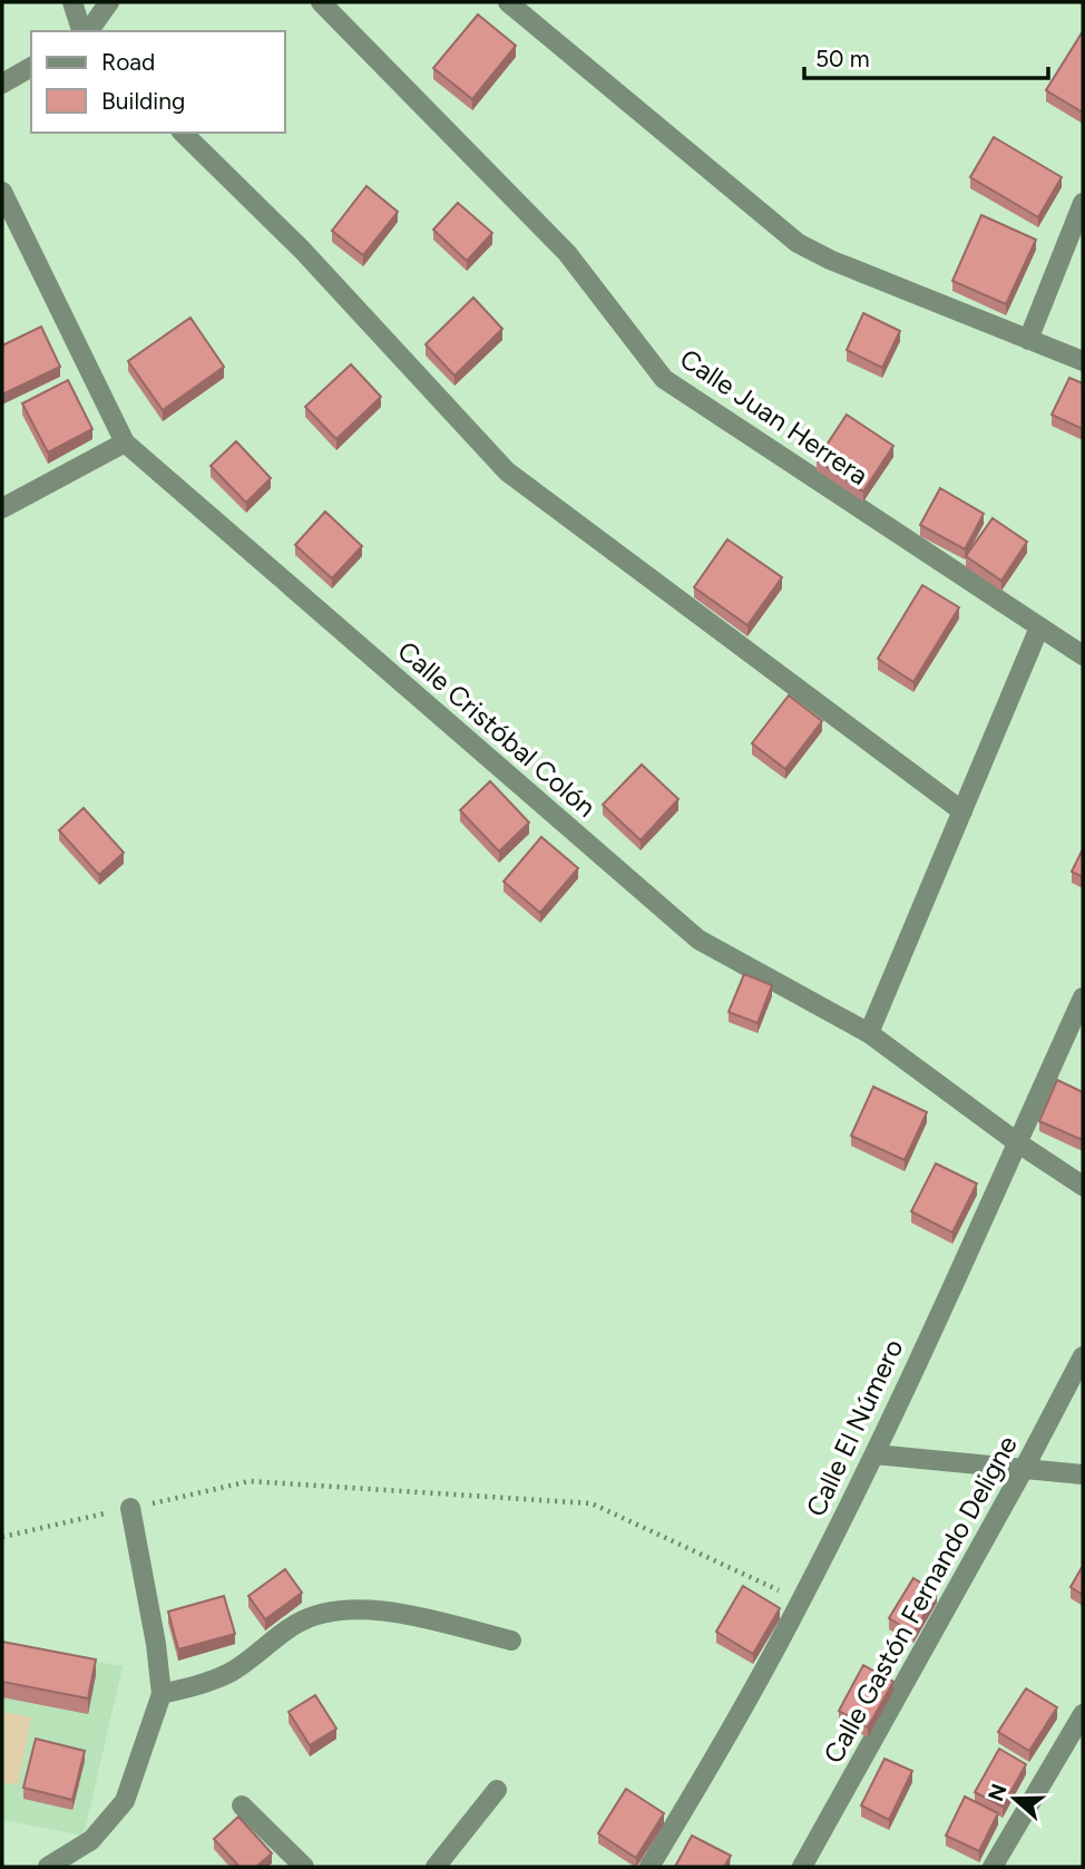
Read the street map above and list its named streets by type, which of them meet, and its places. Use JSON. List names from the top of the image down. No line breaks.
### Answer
{"streets":{"street":["Calle Juan Herrera","Calle Cristóbal Colón","Calle El Número","Calle Gastón Fernando Deligne"]},"crossings":[["Calle Cristóbal Colón","Calle El Número"]],"legend":["Road","Building"],"scale_bar":"50 m","north":"left"}
